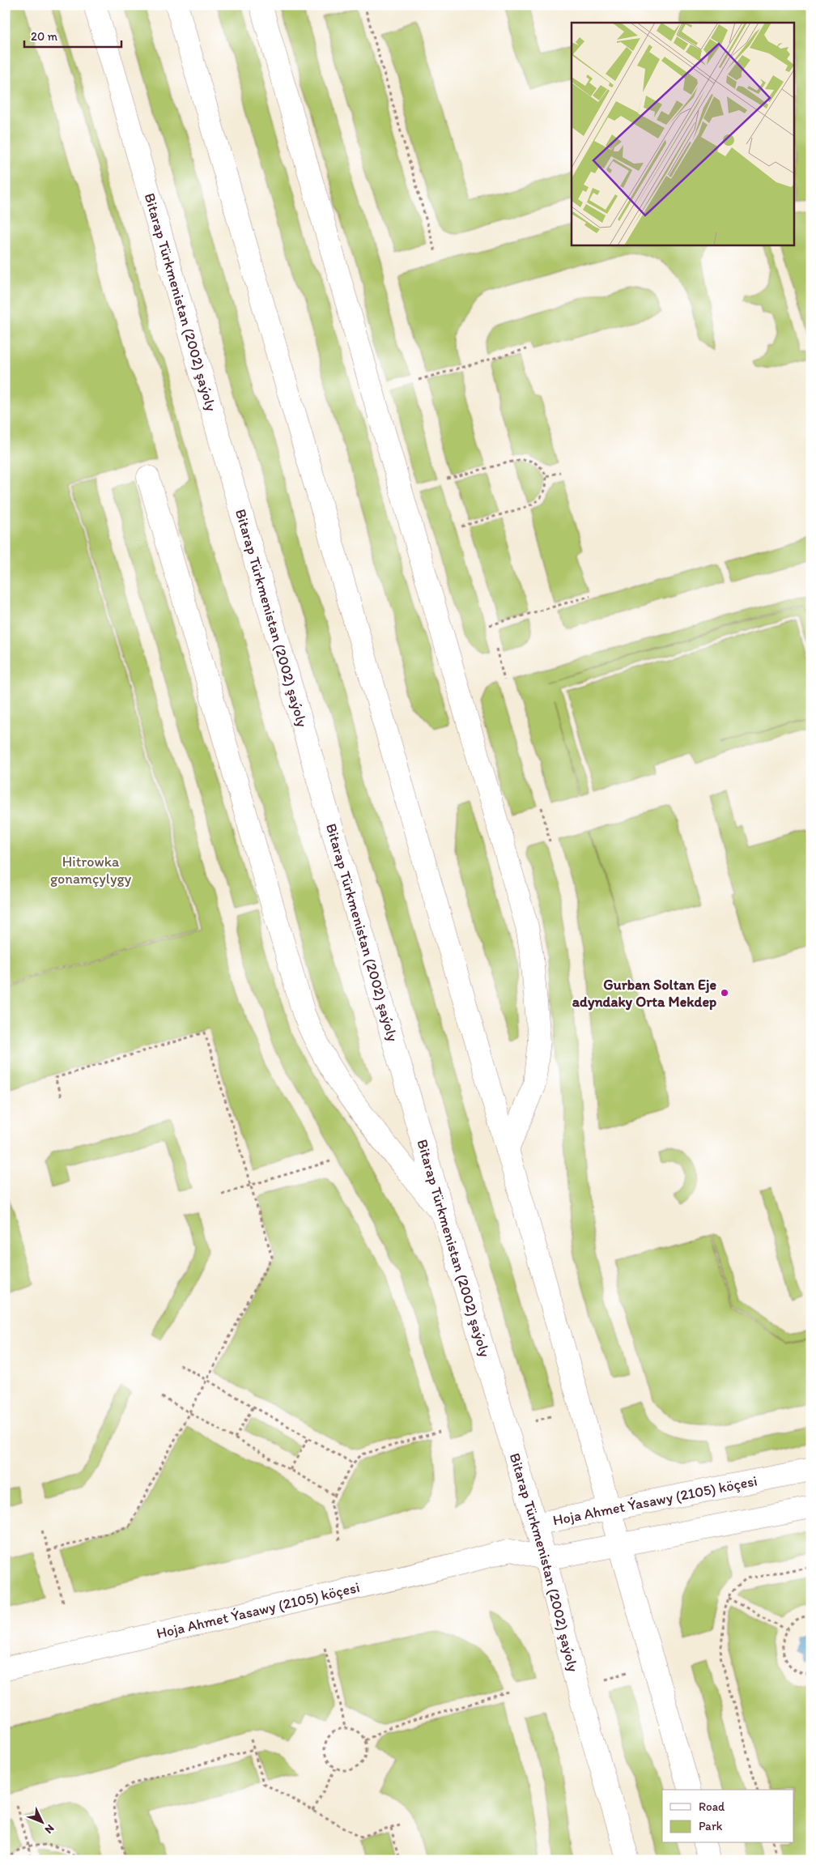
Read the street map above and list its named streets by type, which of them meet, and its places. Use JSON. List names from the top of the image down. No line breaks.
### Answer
{"streets":{"main road":["Bitarap Türkmenistan (2002) şaýoly","Hoja Ahmet Ýasawy (2105) köçesi"]},"crossings":[["Bitarap Türkmenistan (2002) şaýoly","Hoja Ahmet Ýasawy (2105) köçesi"]],"parks":["Hitrowka gonamçylygy"],"places":["Gurban Soltan Eje adyndaky Orta Mekdep"],"legend":["Road","Park"],"scale_bar":"20 m","north":"bottom right"}
